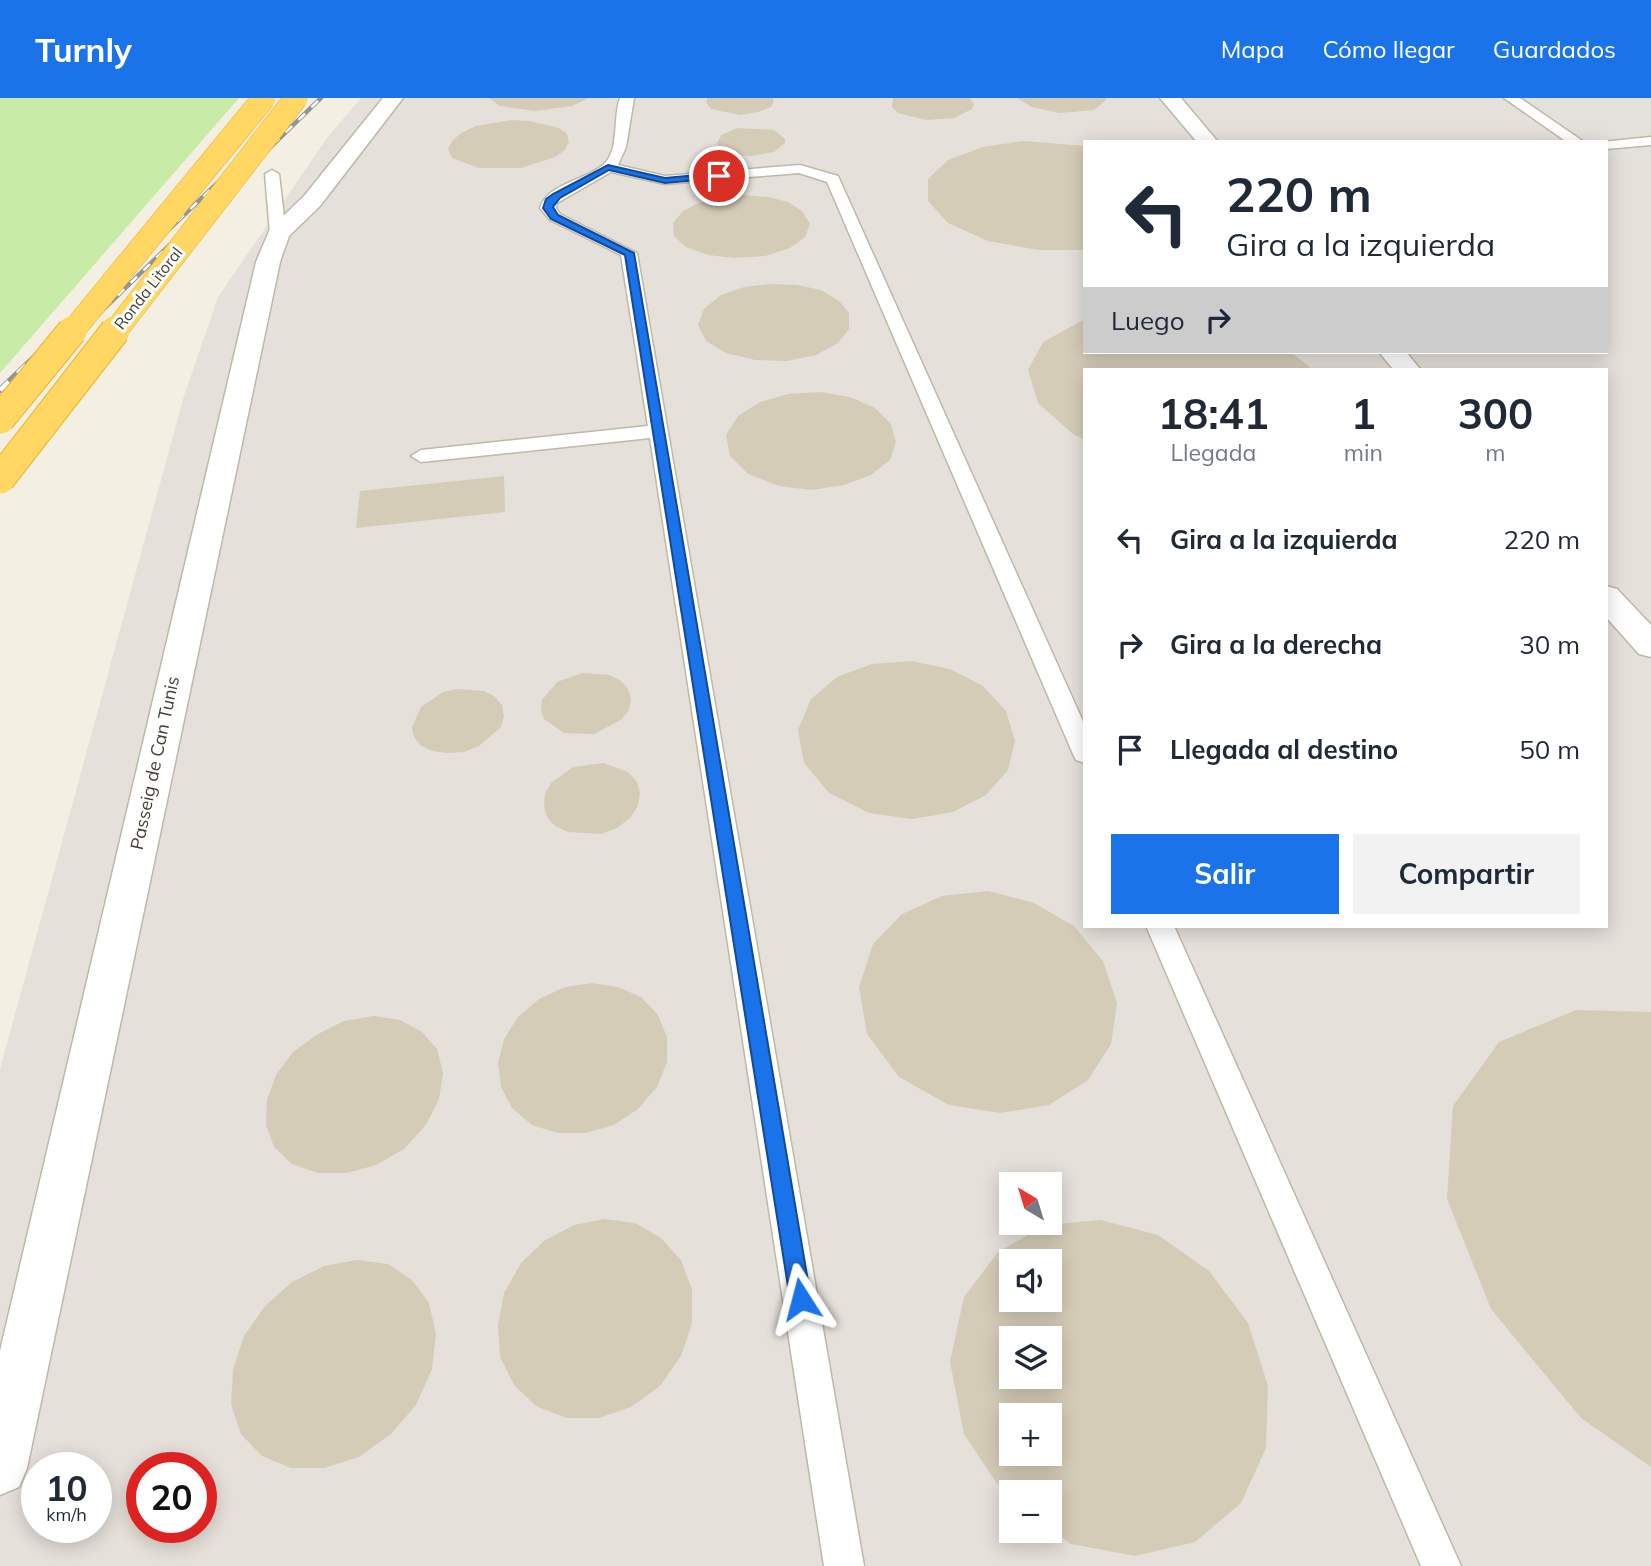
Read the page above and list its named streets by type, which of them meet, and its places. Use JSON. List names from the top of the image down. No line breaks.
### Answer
{"streets":{"highway":["Ronda Litoral"],"street":["Passeig de Can Tunis"]},"north":"top left","page":{"header":"Turnly","nav":["Mapa","Cómo llegar","Guardados"],"turn":["220 m","Gira a la izquierda"],"then":"Luego","eta":["18:41","Llegada","1","min","300","m"],"list":[{"name":"Gira a la izquierda","value":"220 m"},{"name":"Gira a la derecha","value":"30 m"},{"name":"Llegada al destino","value":"50 m"}],"buttons":["Salir","Compartir"],"map_buttons":["+","−"],"speed":"10 km/h","limit":"20"}}
